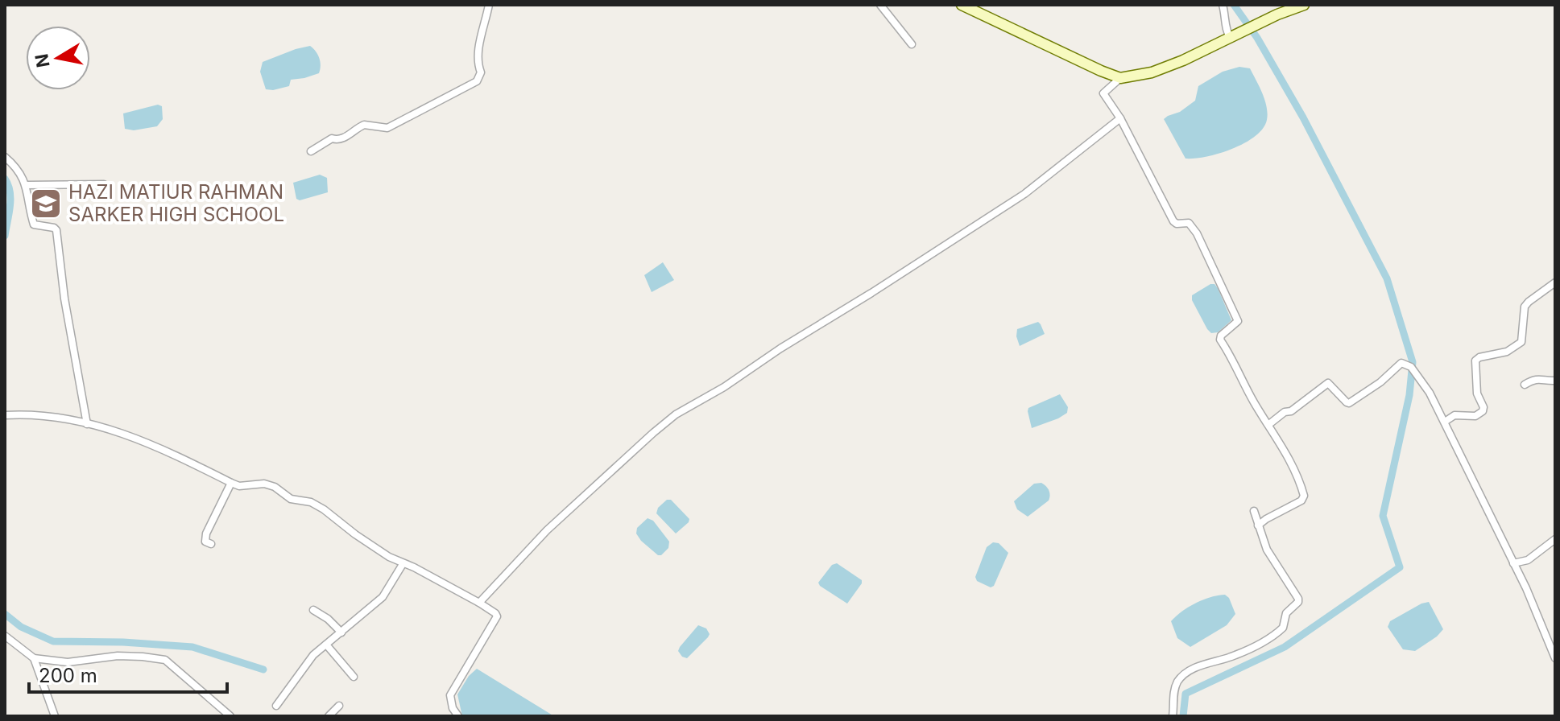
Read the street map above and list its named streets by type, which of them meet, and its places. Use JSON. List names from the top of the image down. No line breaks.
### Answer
{"places":{"school or university":["HAZI MATIUR RAHMAN SARKER HIGH SCHOOL"]},"scale_bar":"200 m","north":"left"}
